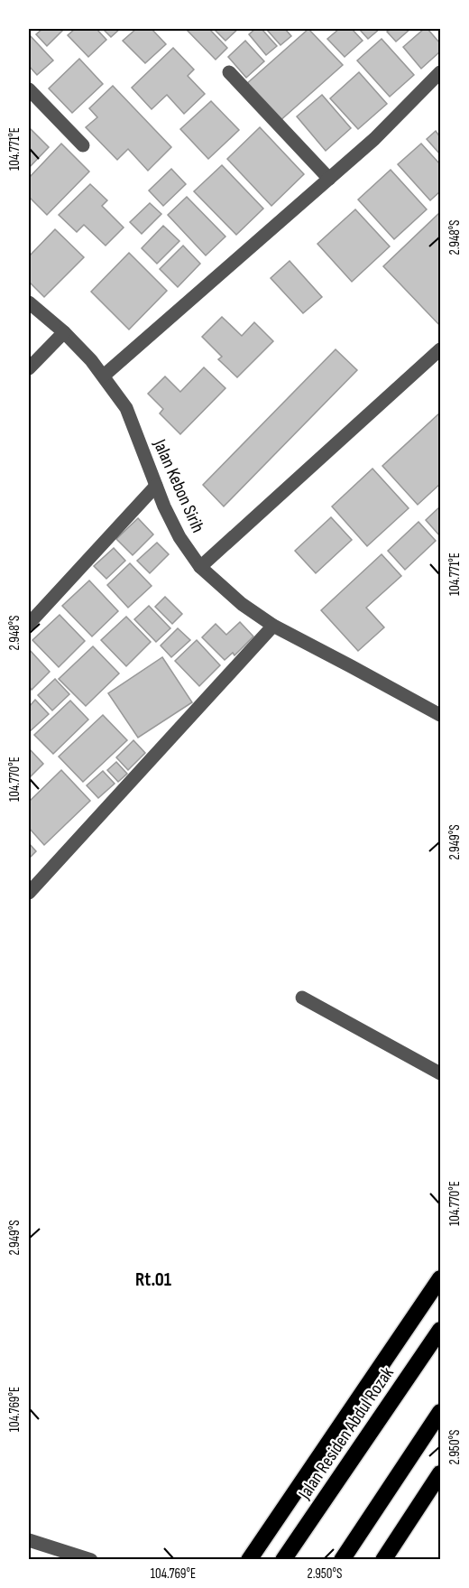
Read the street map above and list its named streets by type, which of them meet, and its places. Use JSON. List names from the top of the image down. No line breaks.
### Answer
{"streets":{"highway":["Jalan Residen Abdul Rozak"],"street":["Jalan Kebon Sirih"]},"districts":["Rt.01"],"coordinates":["104.771°E","2.948°S","104.770°E","2.949°S","104.769°E","2.950°S"]}
